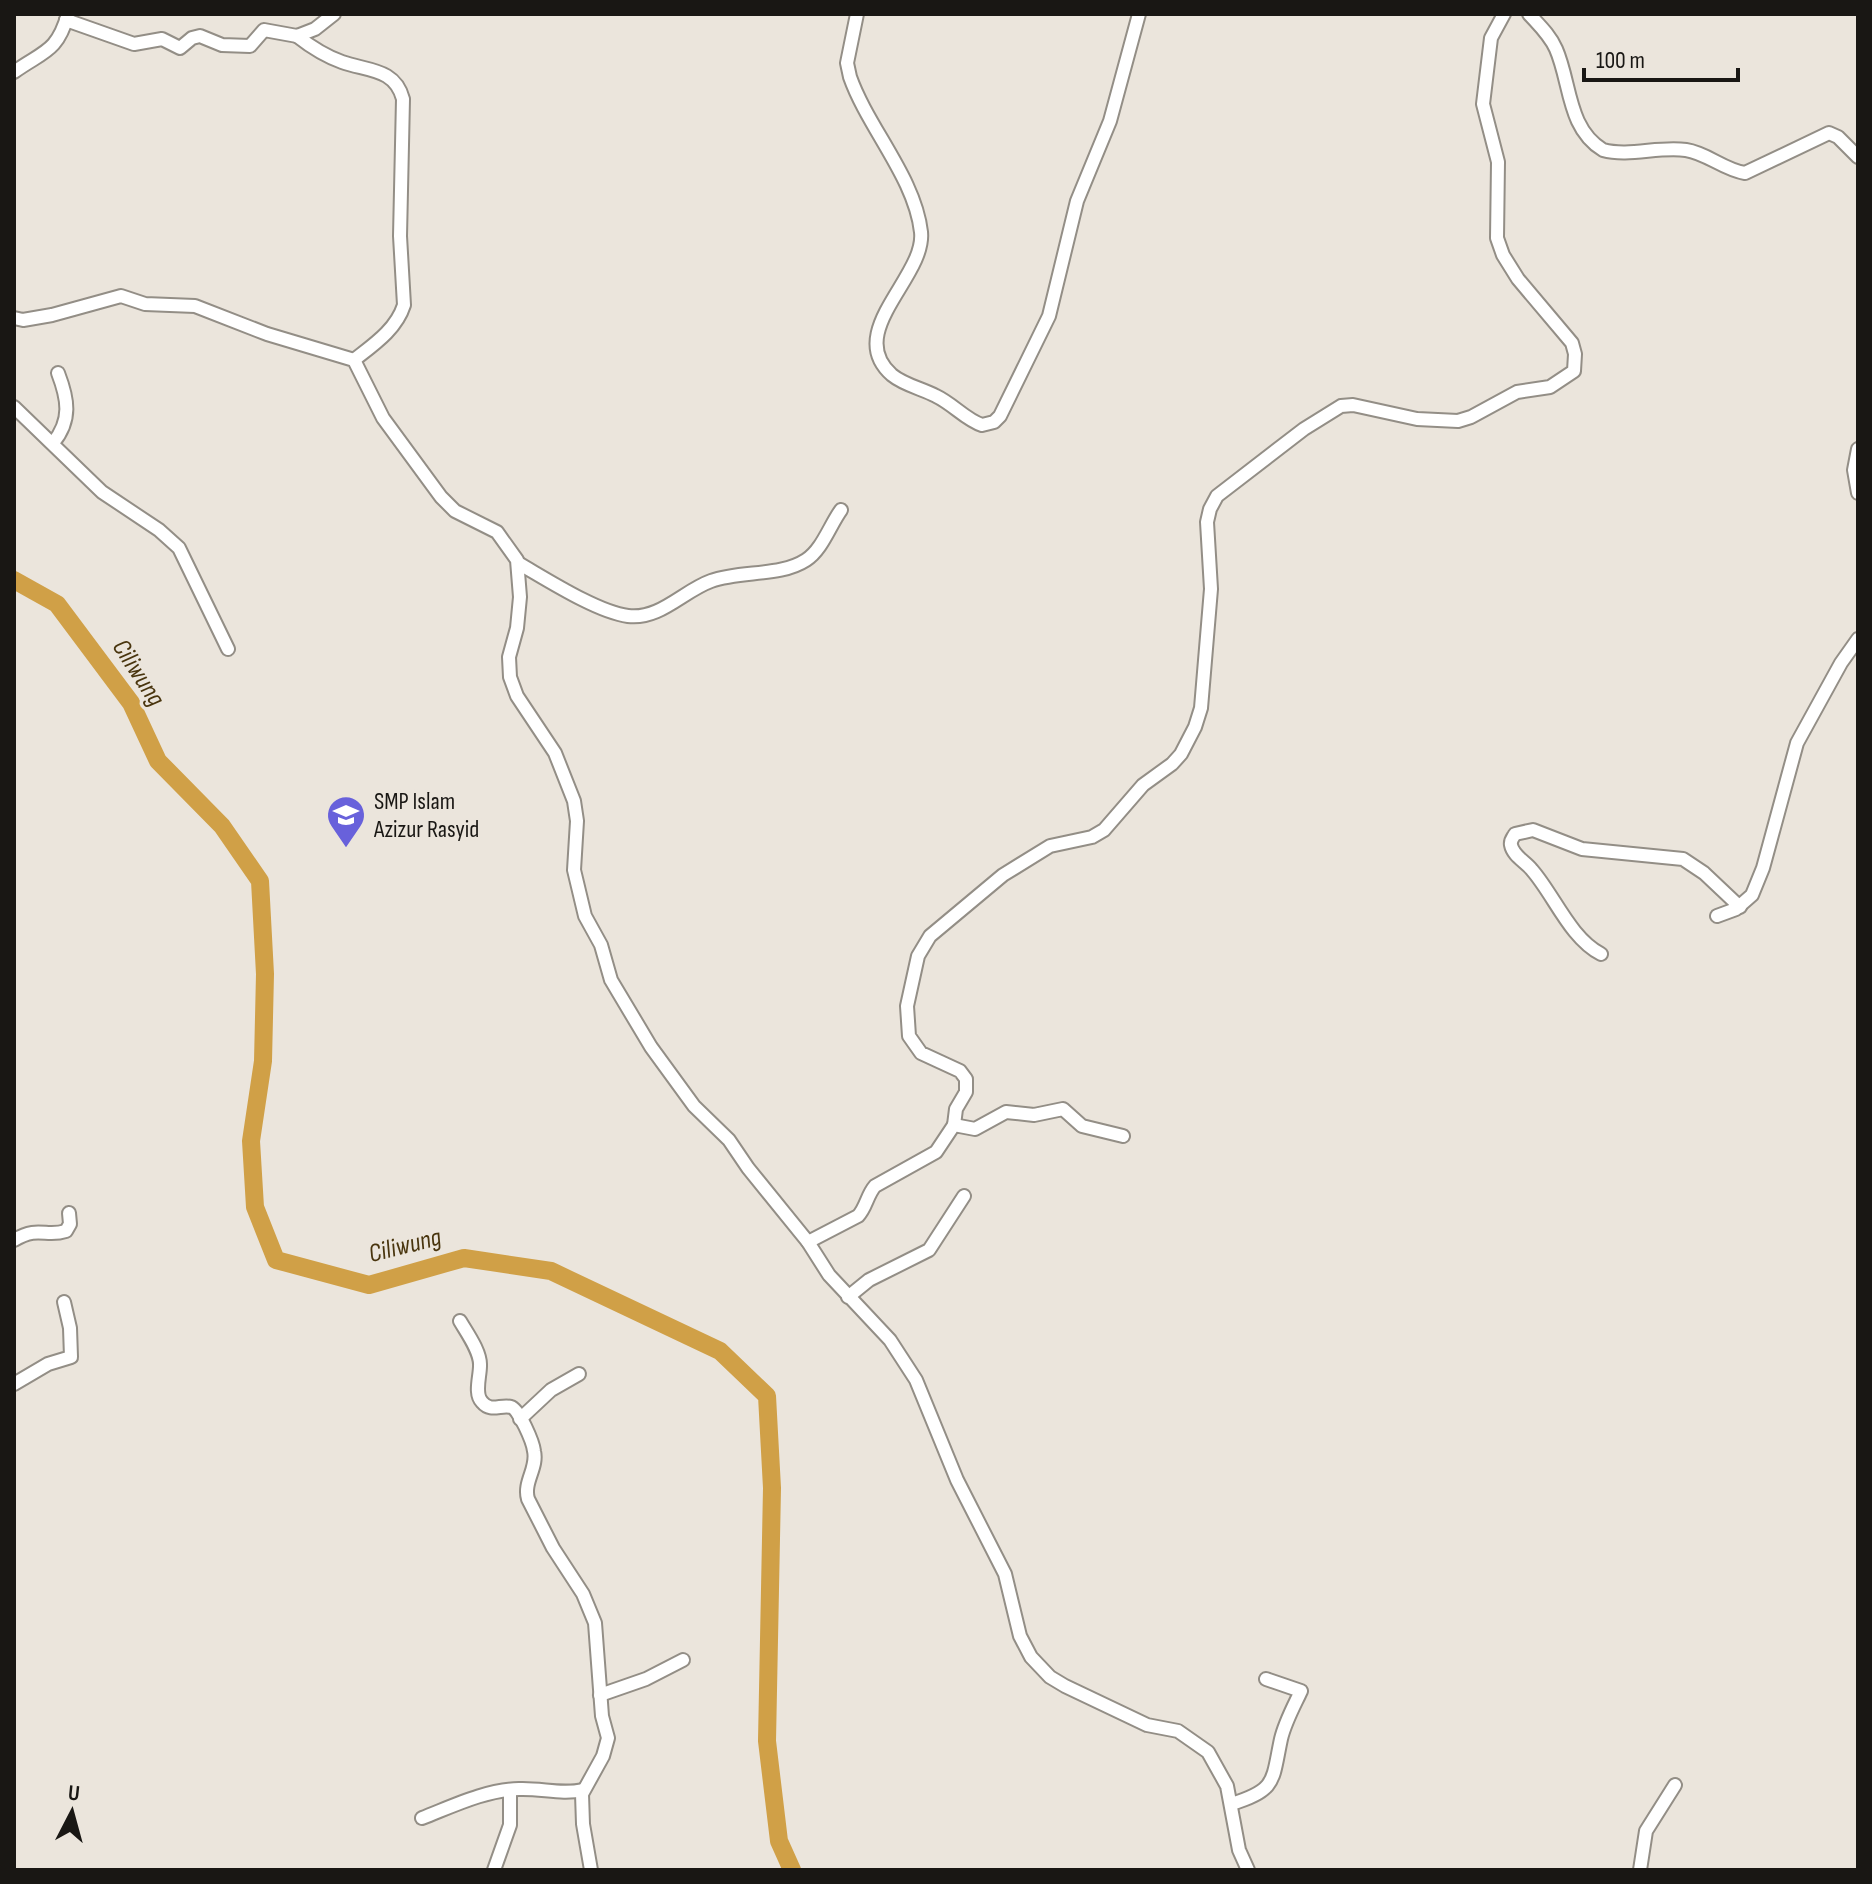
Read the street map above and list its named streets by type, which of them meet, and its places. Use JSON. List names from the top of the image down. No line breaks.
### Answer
{"water":["Ciliwung"],"places":{"school or university":["SMP Islam Azizur Rasyid"]},"scale_bar":"100 m","north":"top"}
